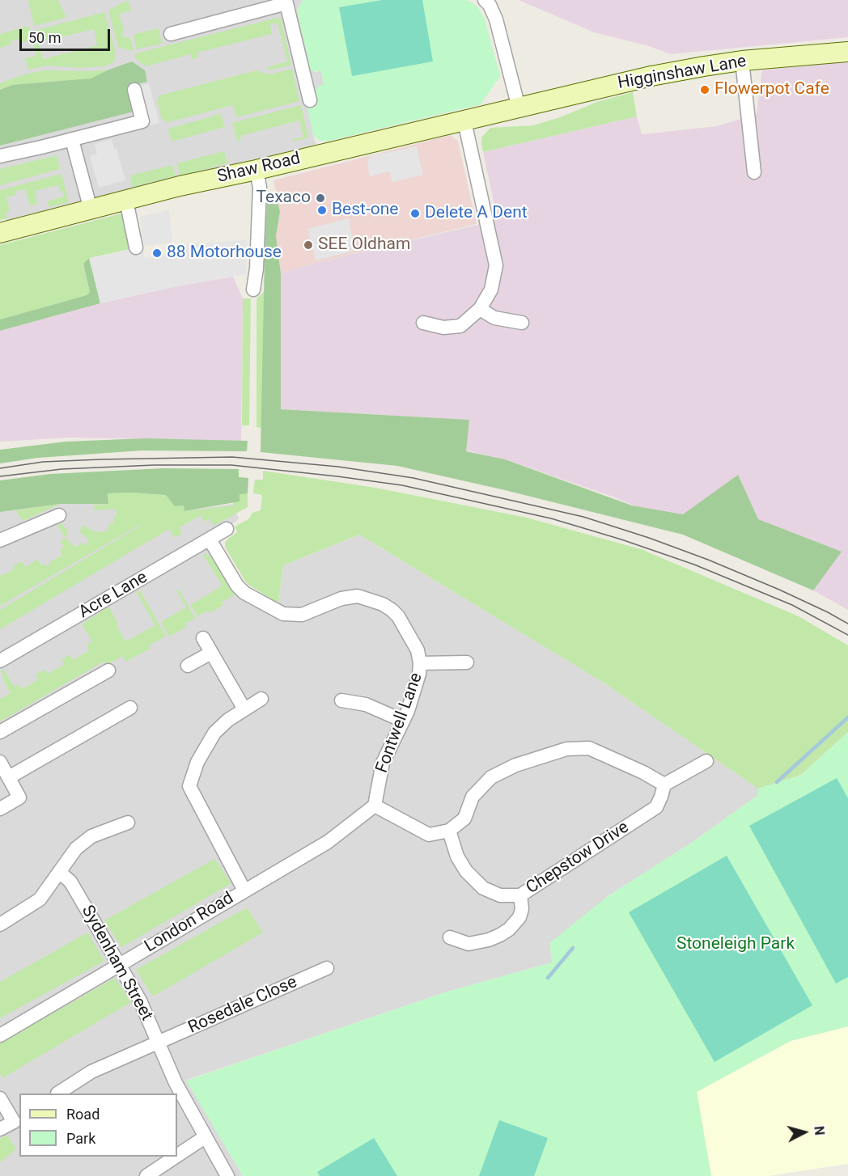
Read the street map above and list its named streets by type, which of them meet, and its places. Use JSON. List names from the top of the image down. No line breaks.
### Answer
{"streets":{"main road":["Higginshaw Lane","Shaw Road"],"street":["Acre Lane","Fontwell Lane","Chepstow Drive","London Road","Sydenham Street","Rosedale Close"]},"crossings":[["Higginshaw Lane","Shaw Road"],["Acre Lane","Fontwell Lane"],["Fontwell Lane","London Road"],["London Road","Sydenham Street"],["Sydenham Street","Rosedale Close"]],"parks":["Stoneleigh Park"],"places":["Flowerpot Cafe","Texaco","Best-one","Delete A Dent","SEE Oldham","88 Motorhouse"],"legend":["Road","Park"],"scale_bar":"50 m","north":"right"}
